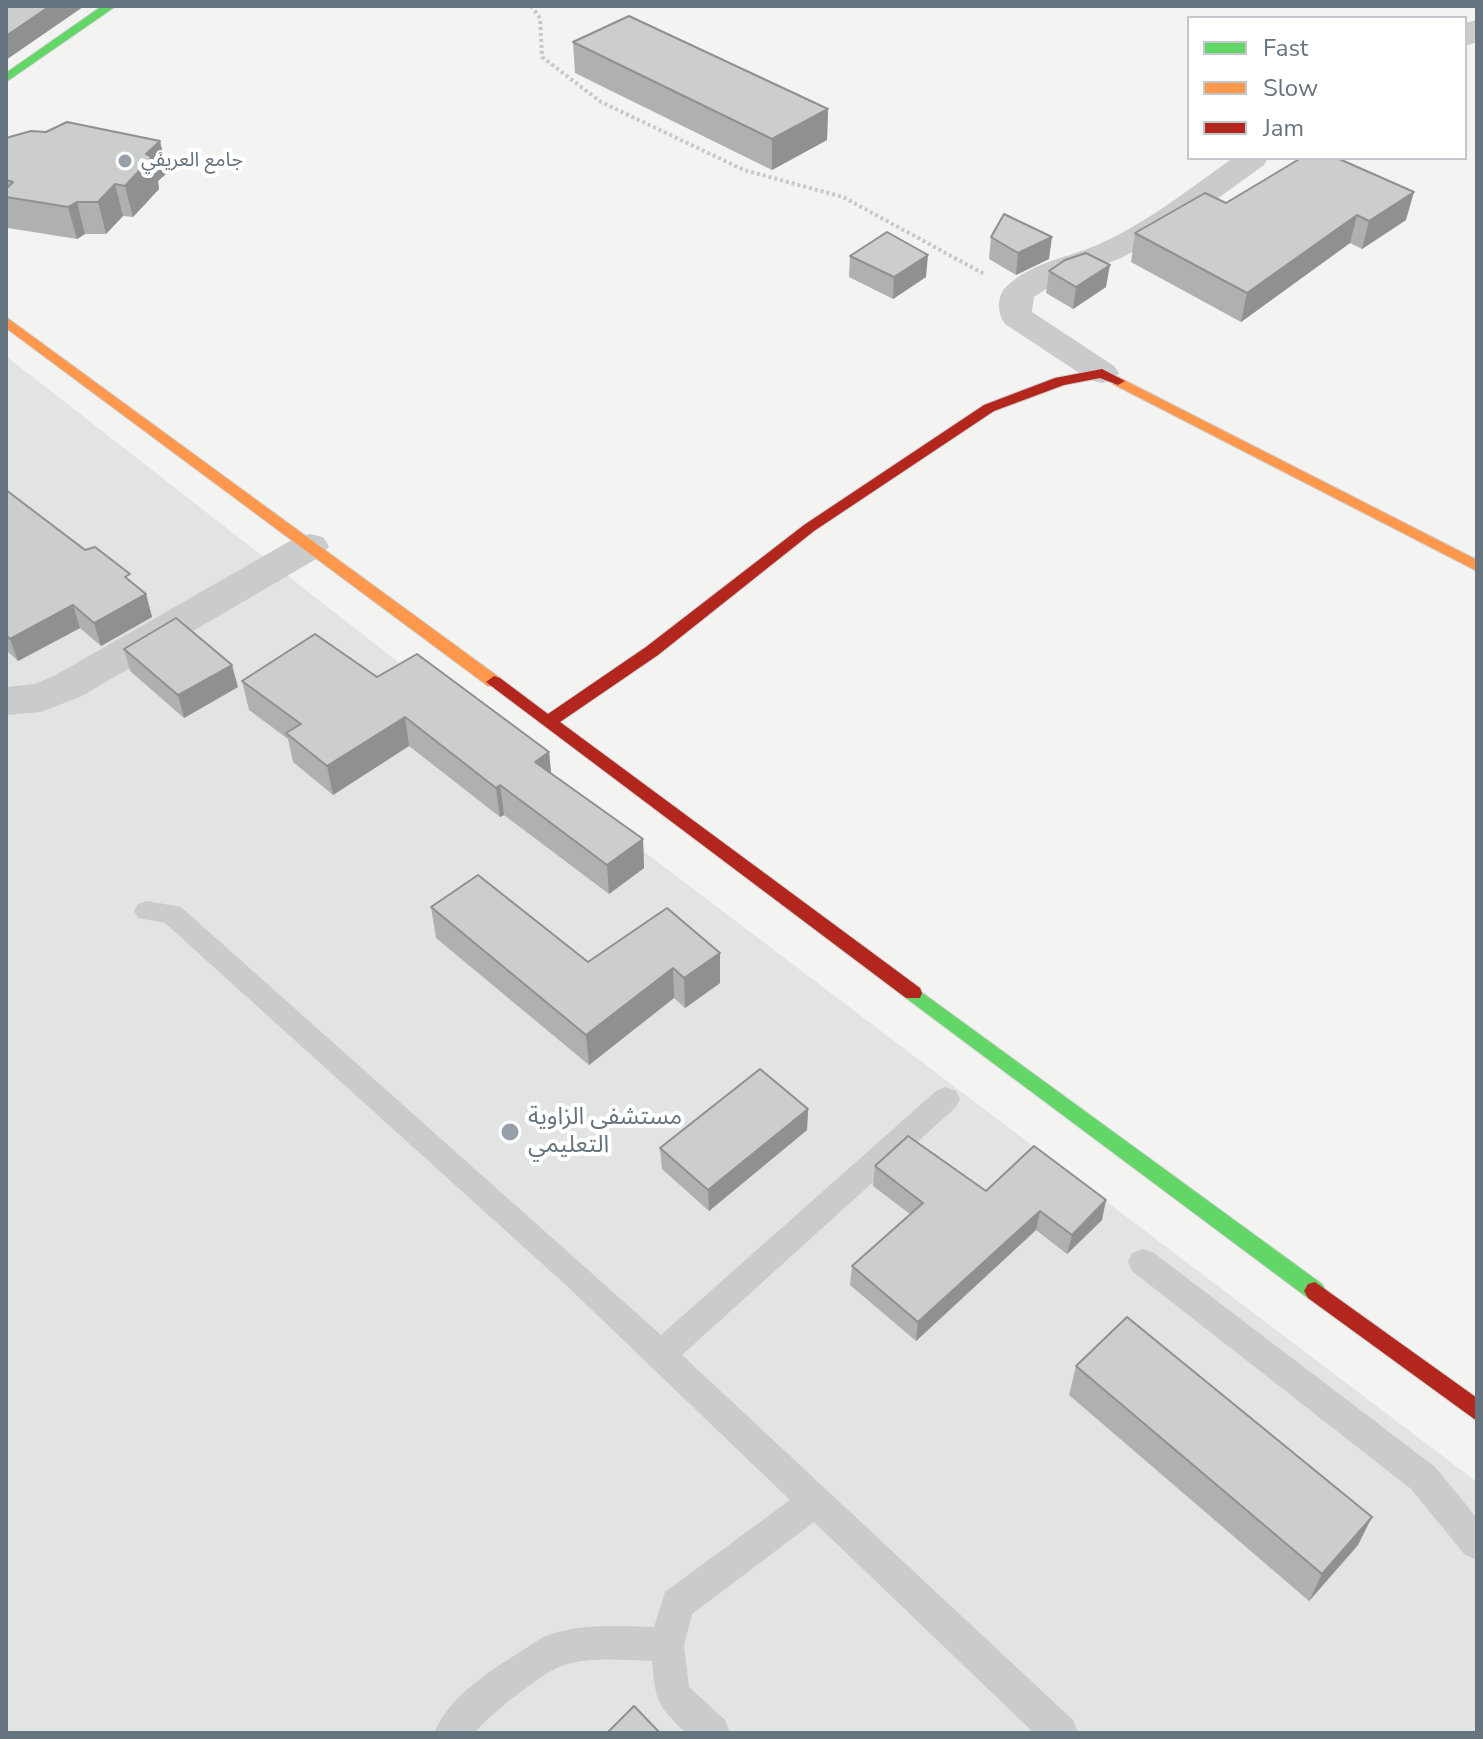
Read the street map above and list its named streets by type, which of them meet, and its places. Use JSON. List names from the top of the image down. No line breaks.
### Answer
{"places":["جامع العريفي","مستشفى الزاوية التعليمي"],"legend":["Fast","Slow","Jam"]}
